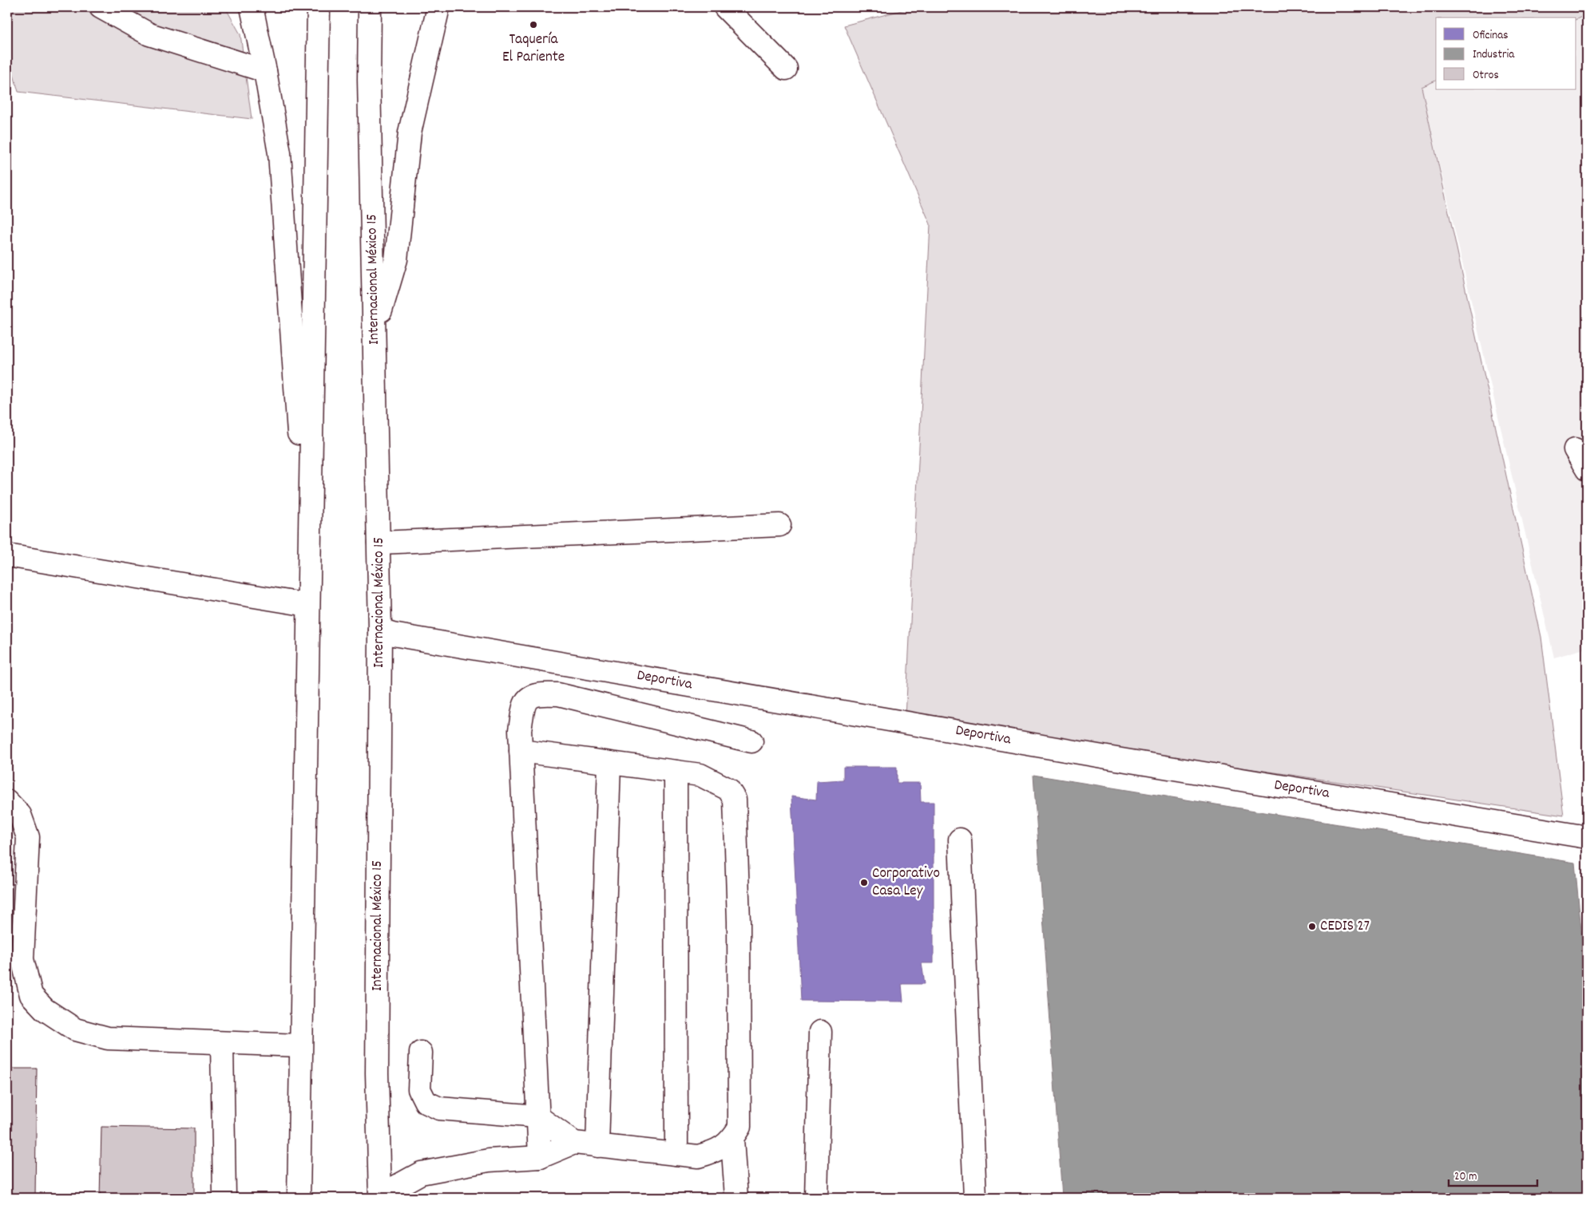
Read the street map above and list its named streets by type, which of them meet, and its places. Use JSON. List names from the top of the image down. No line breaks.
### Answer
{"streets":{"main road":["Internacional México 15","Deportiva"]},"crossings":[["Internacional México 15","Deportiva"]],"places":["Taquería El Pariente","Corporativo Casa Ley","CEDIS 27"],"legend":["Oficinas","Industria","Otros"],"scale_bar":"20 m"}
